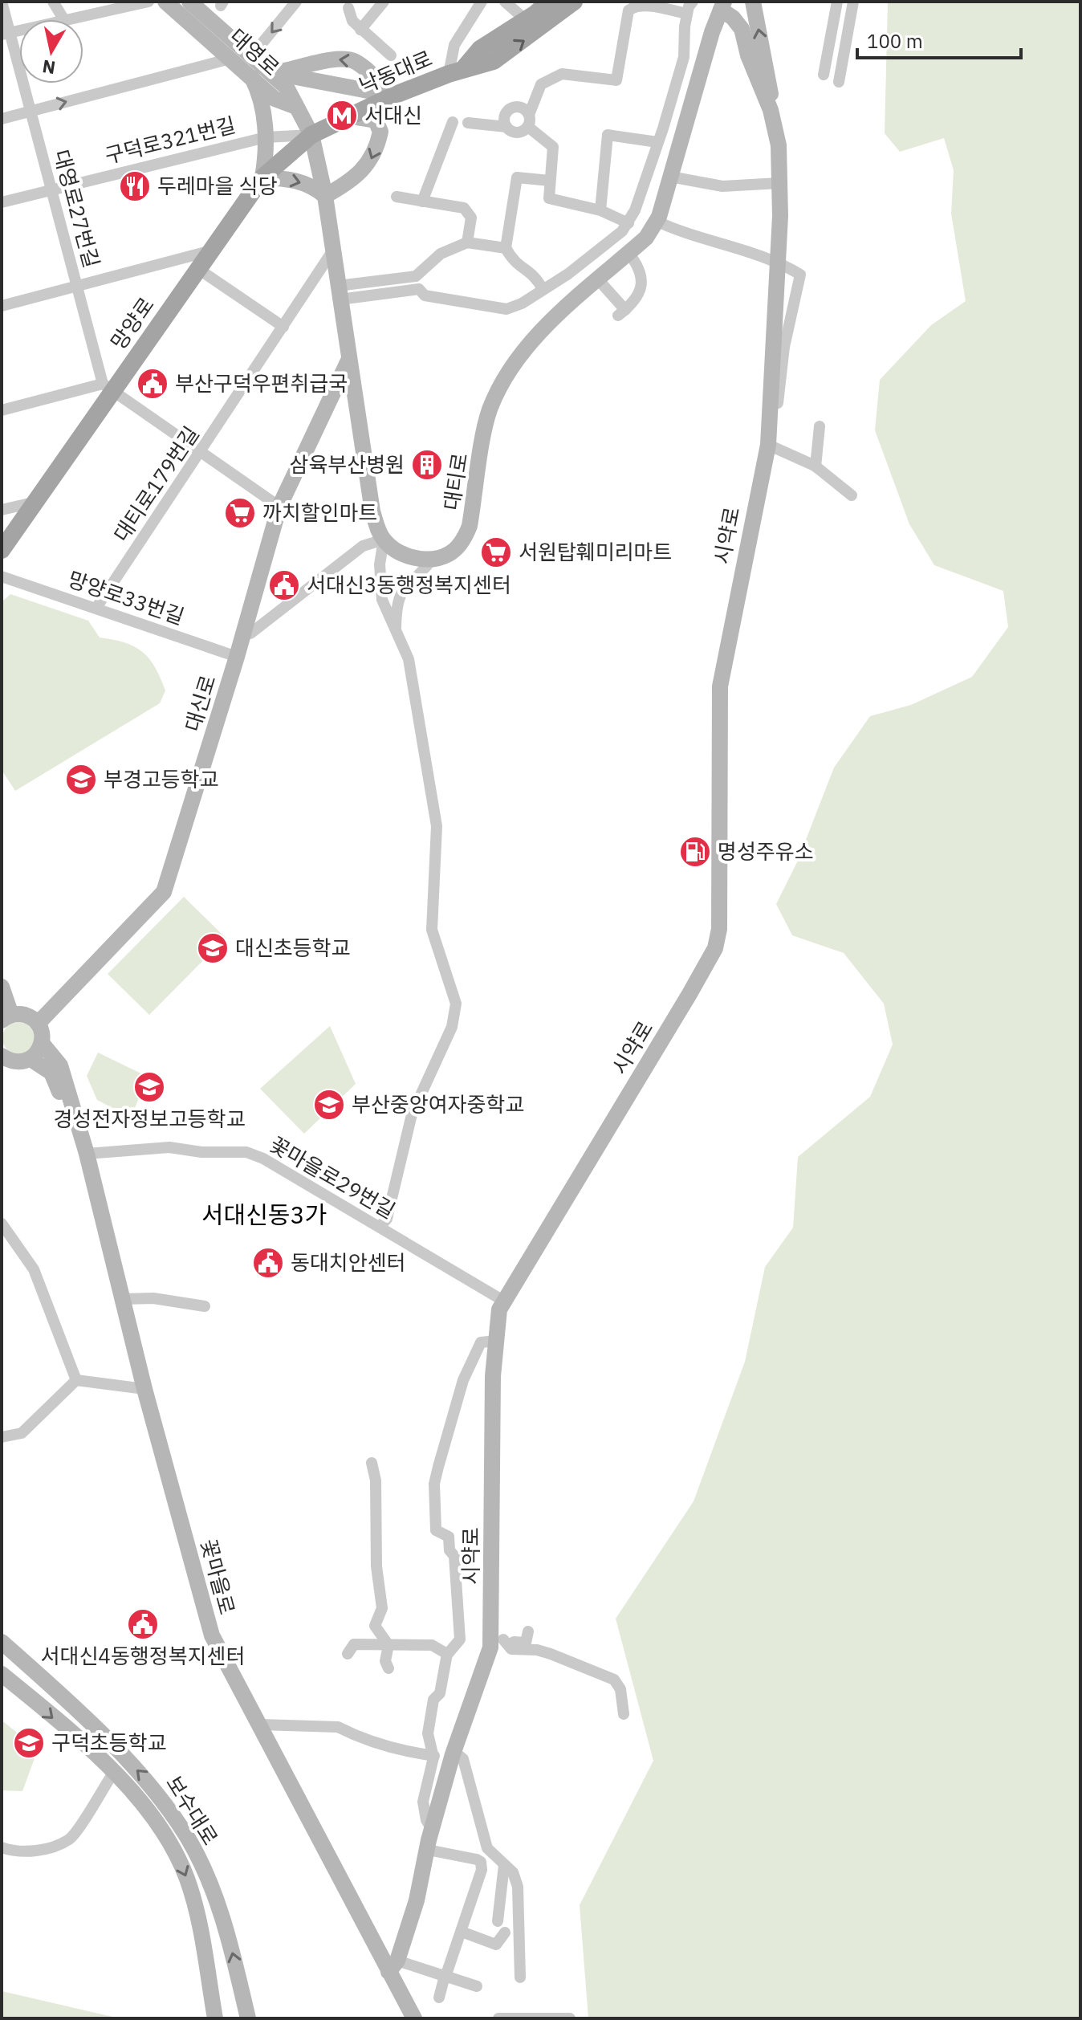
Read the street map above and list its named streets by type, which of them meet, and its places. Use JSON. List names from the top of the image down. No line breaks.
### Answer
{"streets":{"main road":["대영로","낙동대로","망양로","대티로","시약로","대신로","꽃마을로","보수대로"],"street":["구덕로321번길","대영로27번길","대티로179번길","망양로33번길","꽃마을로29번길"]},"crossings":[["낙동대로","구덕로321번길"],["낙동대로","망양로"],["구덕로321번길","대영로27번길"],["구덕로321번길","망양로"],["대영로27번길","망양로"],["대티로","시약로"],["대티로179번길","망양로33번길"],["시약로","꽃마을로29번길"],["시약로","꽃마을로"],["망양로33번길","대신로"],["대신로","꽃마을로"],["꽃마을로29번길","꽃마을로"]],"districts":["서대신동3가"],"places":{"metro station":["서대신"],"restaurant":["두레마을 식당"],"public building":["부산구덕우편취급국","서대신3동행정복지센터","동대치안센터","서대신4동행정복지센터"],"building":["삼육부산병원"],"supermarket":["까치할인마트","서원탑훼미리마트"],"school or university":["부경고등학교","대신초등학교","경성전자정보고등학교","부산중앙여자중학교","구덕초등학교"],"fuel station":["명성주유소"]},"scale_bar":"100 m","north":"bottom"}
